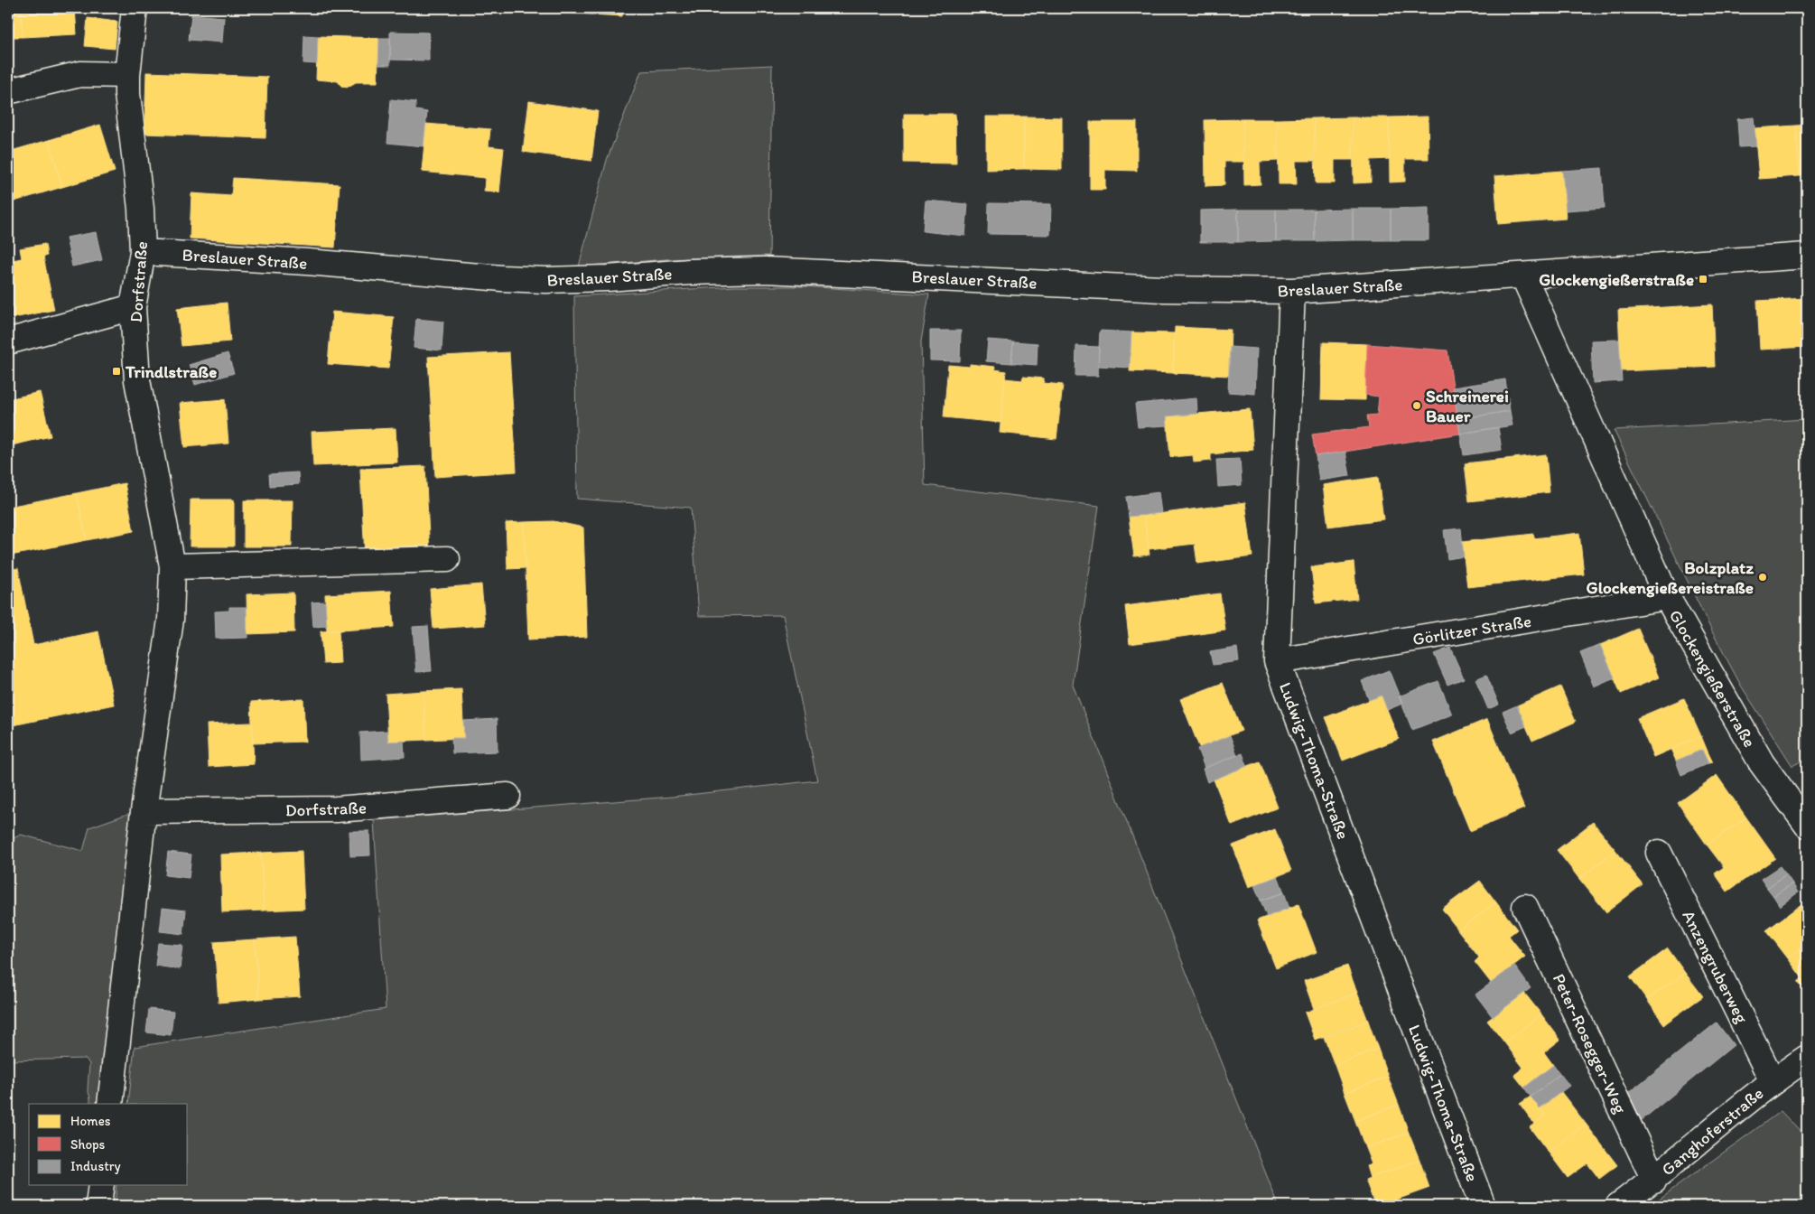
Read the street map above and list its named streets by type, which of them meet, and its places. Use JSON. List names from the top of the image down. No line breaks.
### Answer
{"streets":{"street":["Breslauer Straße","Dorfstraße","Görlitzer Straße","Glockengießerstraße","Ludwig-Thoma-Straße","Anzengruberweg","Peter-Rosegger-Weg","Ganghoferstraße"]},"crossings":[["Breslauer Straße","Dorfstraße"],["Breslauer Straße","Glockengießerstraße"],["Breslauer Straße","Ludwig-Thoma-Straße"],["Görlitzer Straße","Glockengießerstraße"],["Görlitzer Straße","Ludwig-Thoma-Straße"],["Anzengruberweg","Ganghoferstraße"],["Peter-Rosegger-Weg","Ganghoferstraße"]],"places":{"transit":["Glockengießerstraße","Trindlstraße"],"other":["Schreinerei Bauer","Bolzplatz Glockengießereistraße"]},"legend":["Homes","Shops","Industry"]}
